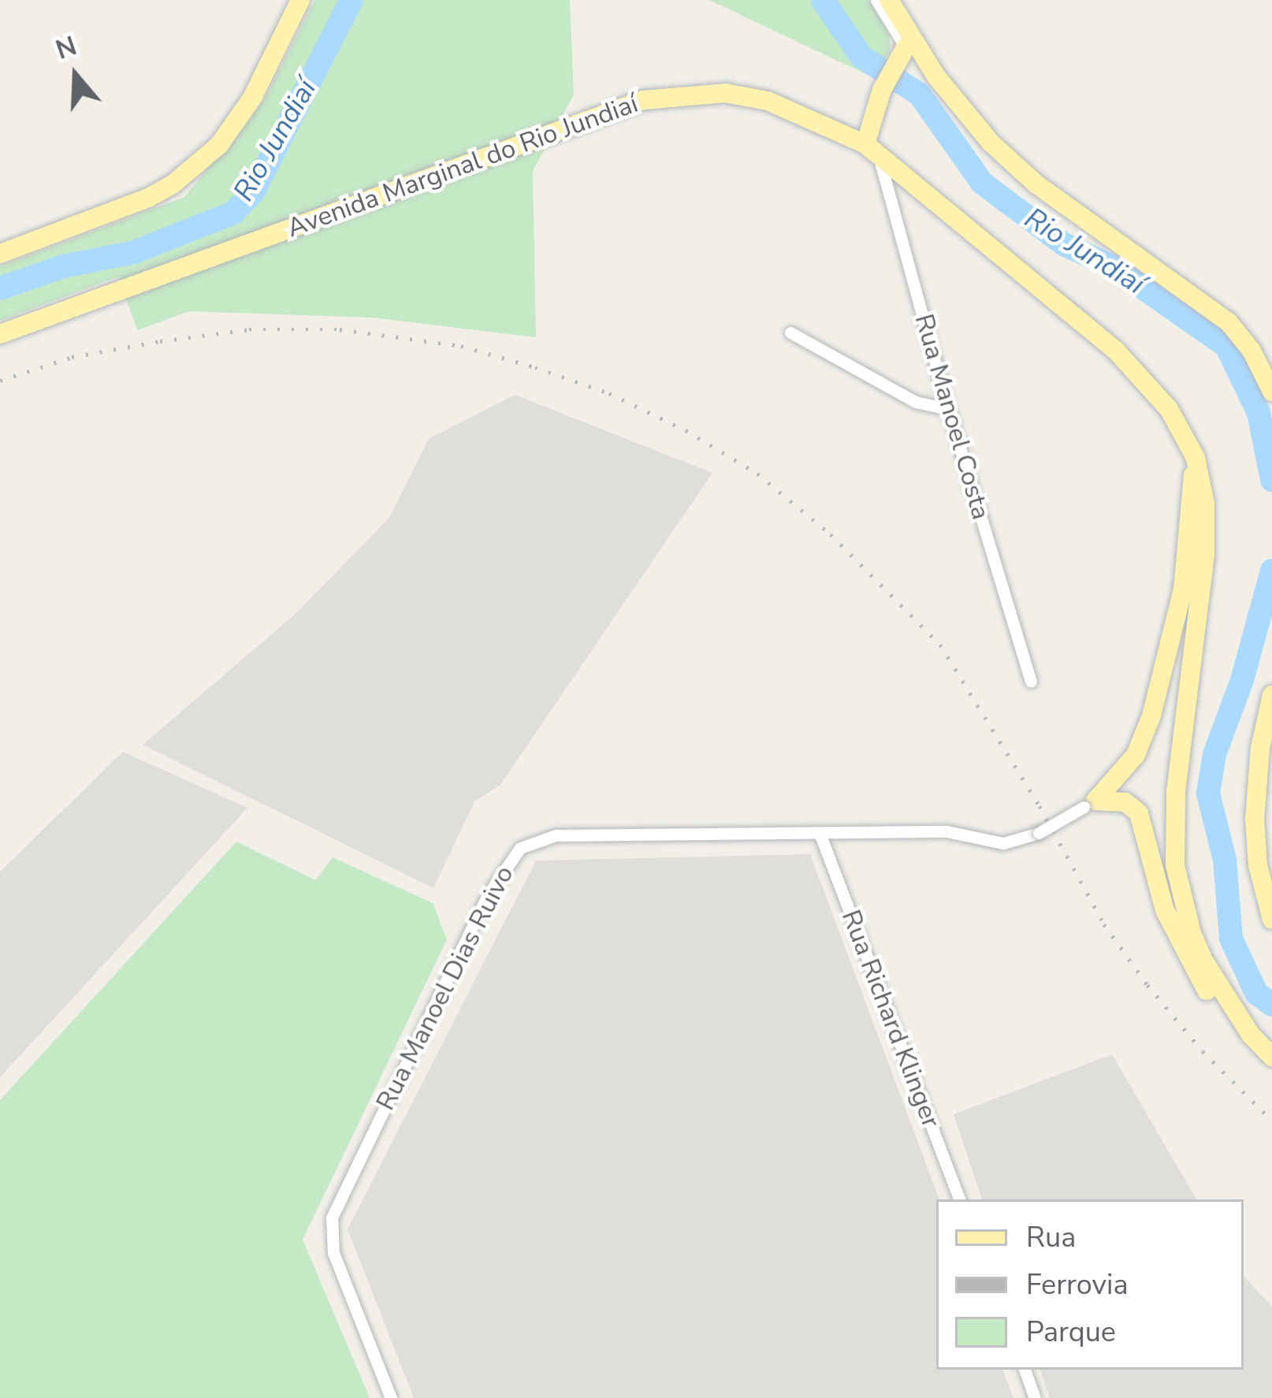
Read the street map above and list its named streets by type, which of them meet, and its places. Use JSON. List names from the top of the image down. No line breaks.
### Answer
{"streets":{"main road":["Avenida Marginal do Rio Jundiaí"],"street":["Rua Manoel Costa","Rua Manoel Dias Ruivo","Rua Richard Klinger"]},"crossings":[["Avenida Marginal do Rio Jundiaí","Rua Manoel Costa"],["Rua Manoel Dias Ruivo","Rua Richard Klinger"]],"water":["Rio Jundiaí"],"legend":["Rua","Ferrovia","Parque"],"north":"top"}
